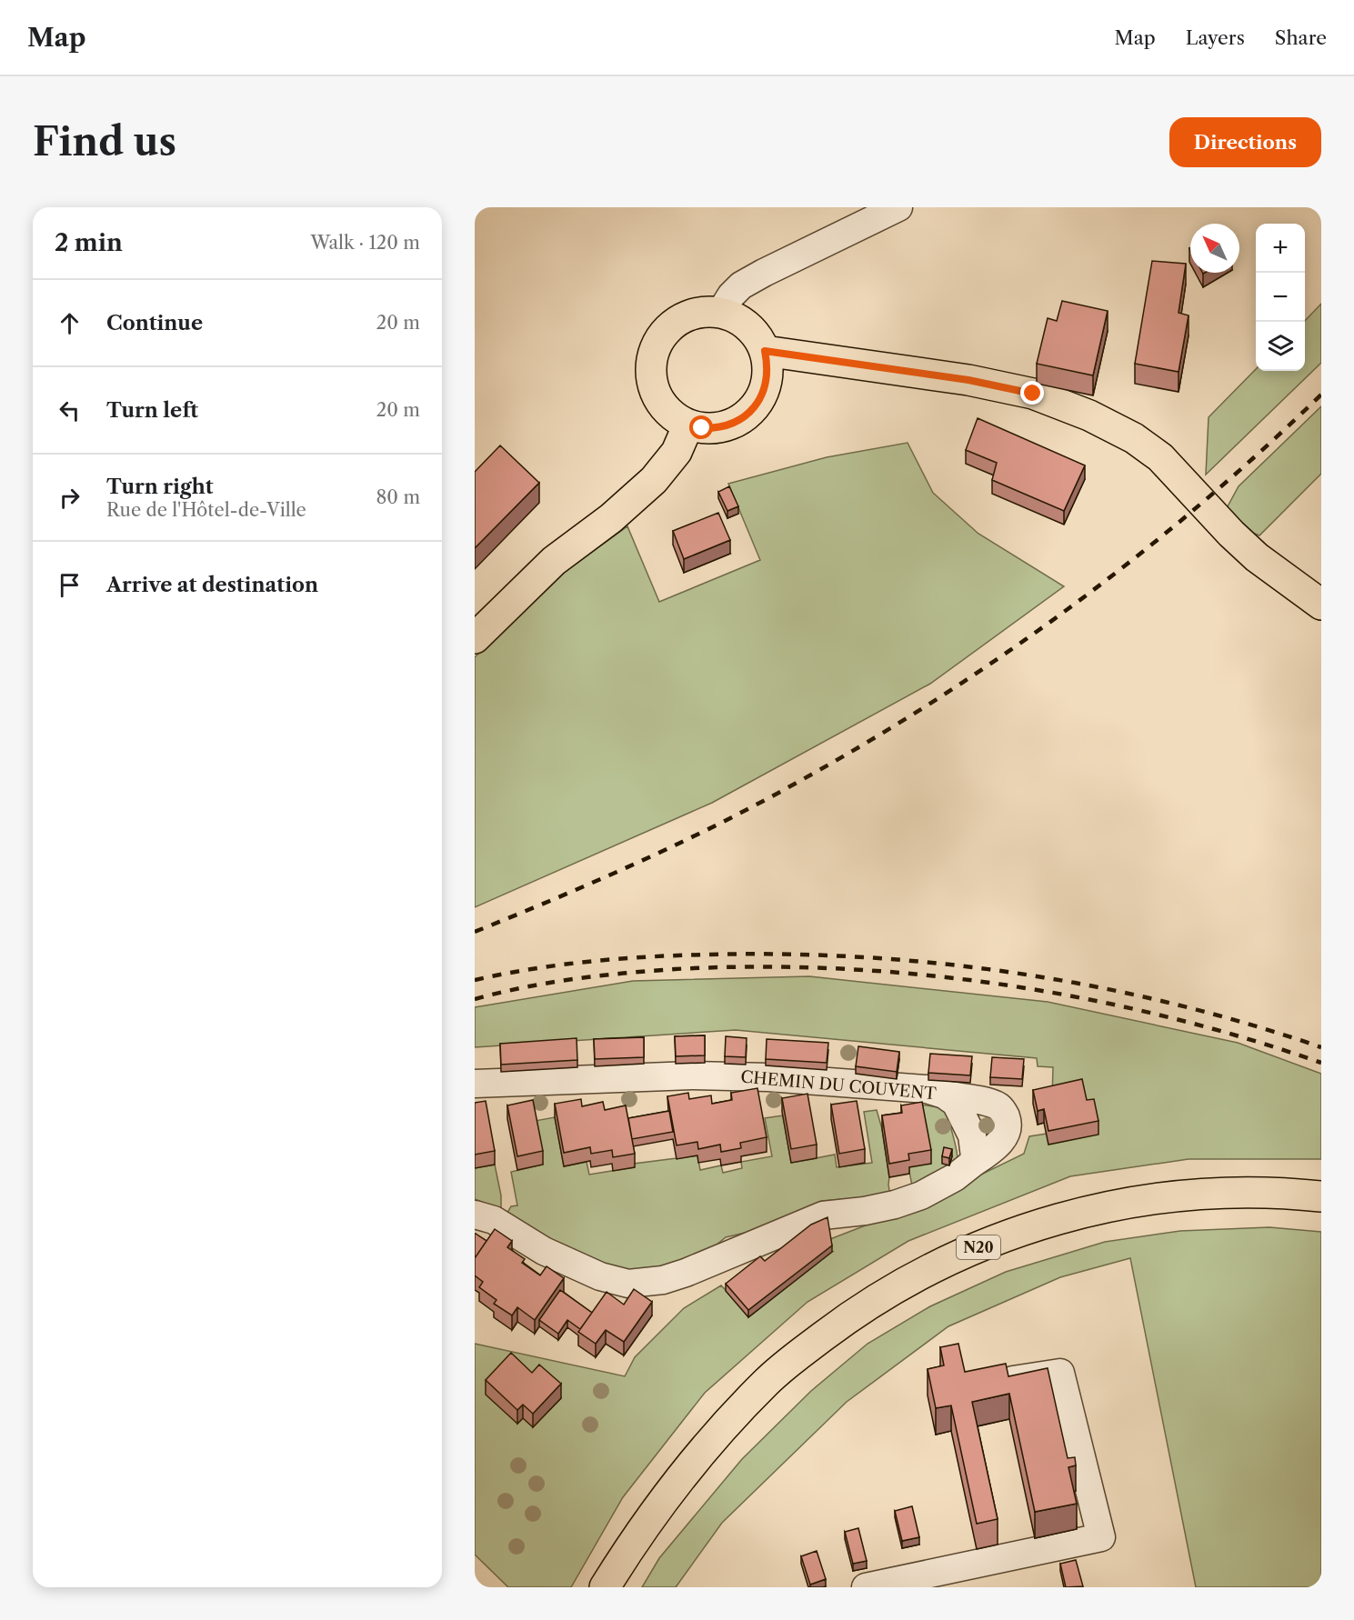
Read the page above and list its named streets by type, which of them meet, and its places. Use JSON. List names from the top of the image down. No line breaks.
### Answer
{"streets":{"main road":["N20"],"street":["CHEMIN DU COUVENT"]},"north":"top left","page":{"header":"Map","nav":["Map","Layers","Share"],"buttons":"Directions","title":"Find us","heading":["2 min","Walk · 120 m"],"map_buttons":["+","−"],"list":[["Continue","20 m"],["Turn left","20 m"],["Turn right","Rue de l'Hôtel-de-Ville","80 m"],"Arrive at destination"]}}
